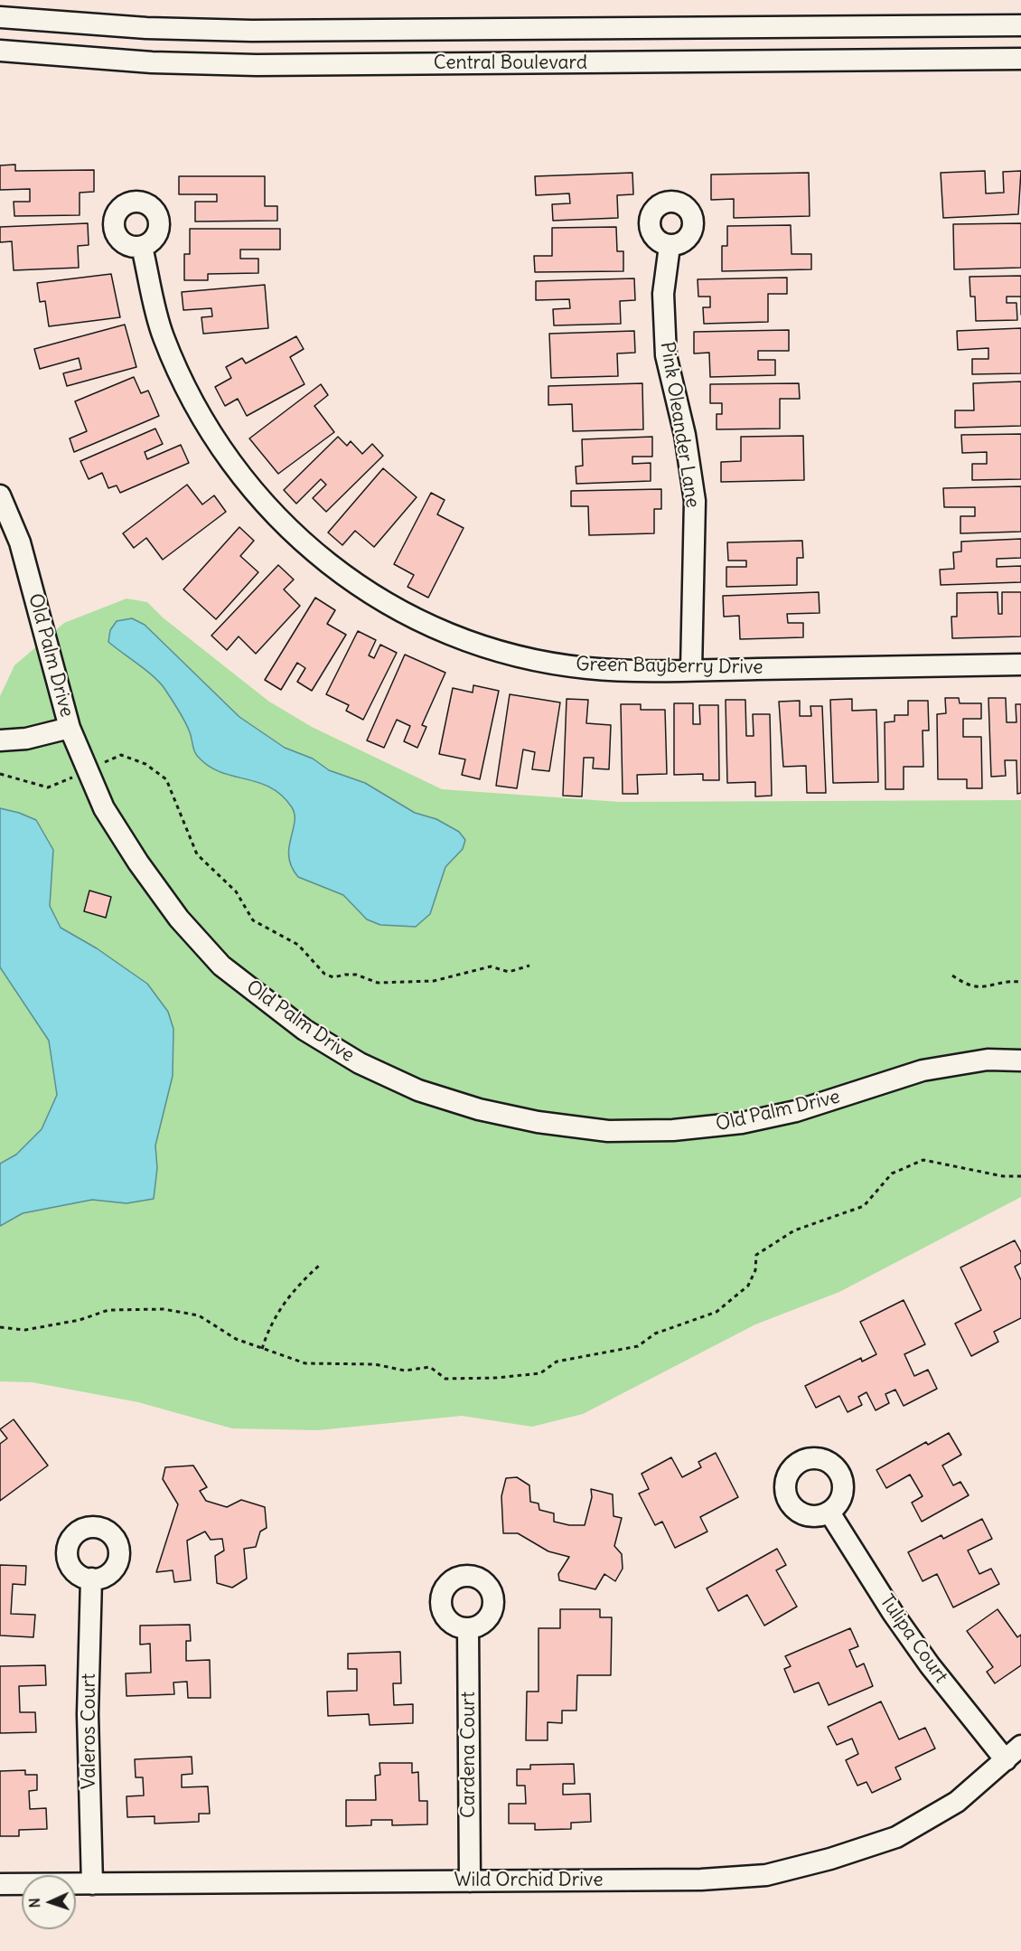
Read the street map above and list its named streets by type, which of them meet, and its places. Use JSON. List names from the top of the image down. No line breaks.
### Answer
{"streets":{"street":["Central Boulevard","Pink Oleander Lane","Old Palm Drive","Green Bayberry Drive","Tulipa Court","Valeros Court","Cardena Court","Wild Orchid Drive"]},"crossings":[["Pink Oleander Lane","Green Bayberry Drive"],["Tulipa Court","Wild Orchid Drive"],["Valeros Court","Wild Orchid Drive"],["Cardena Court","Wild Orchid Drive"]],"north":"left"}
